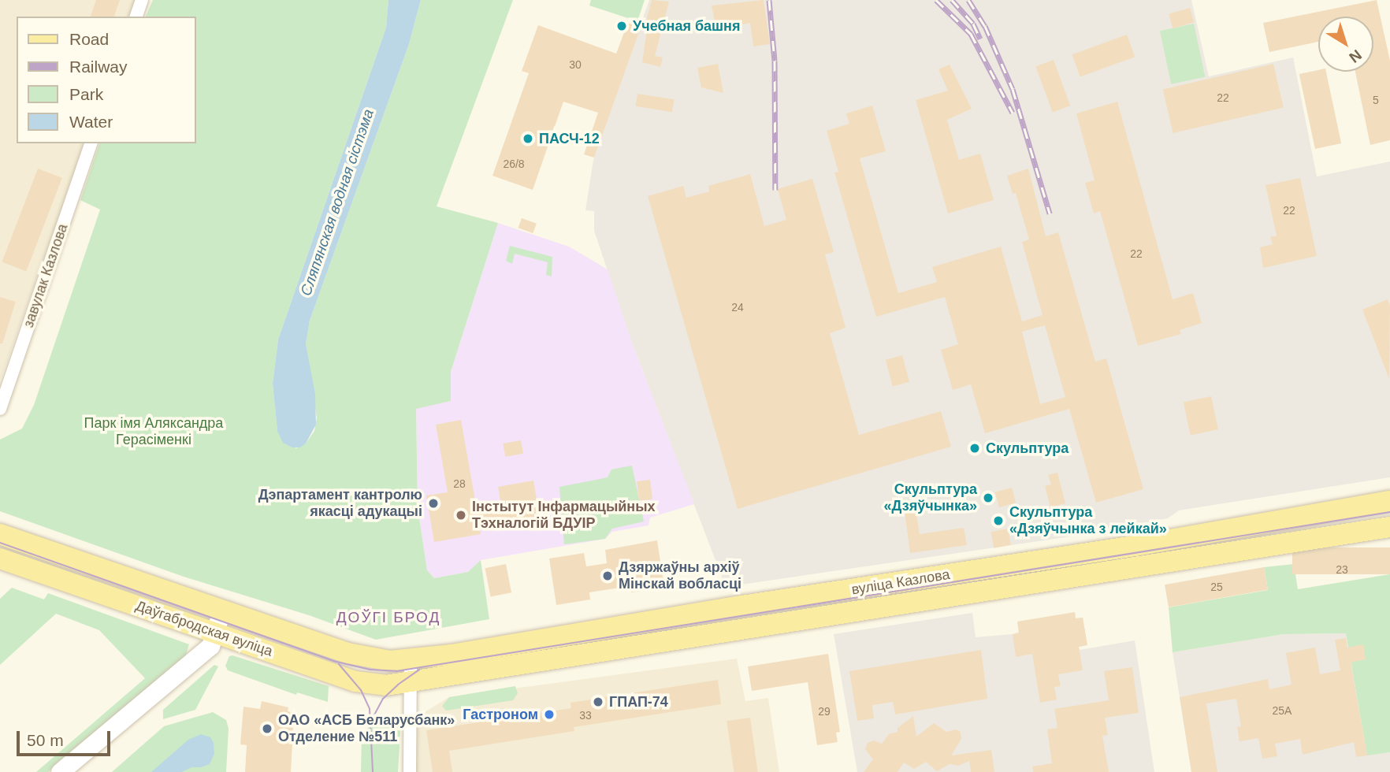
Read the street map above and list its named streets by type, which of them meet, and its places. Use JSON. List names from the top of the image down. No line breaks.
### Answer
{"streets":{"main road":["вуліца Казлова","Даўгабродская вуліца"],"street":["завулак Казлова"]},"crossings":[["вуліца Казлова","Даўгабродская вуліца"]],"districts":["ДОЎГІ БРОД"],"water":["Сляпянская водная сістэма"],"parks":["Парк імя Аляксандра Герасіменкі"],"places":["Учебная башня","ПАСЧ-12","Скульптура","Скульптура «Дзяўчынка»","Дэпартамент кантролю якасці адукацыі","Інстытут Інфармацыйных Тэхналогій БДУІР","Скульптура «Дзяўчынка з лейкай»","Дзяржаўны архіў Мінскай вобласці","ГПАП-74","Гастроном","ОАО «АСБ Беларусбанк» Отделение №511"],"house_numbers":["30","22","5","26/8","22","22","24","28","23","25","25А","29","33"],"legend":["Road","Railway","Park","Water"],"scale_bar":"50 m","north":"bottom right"}
